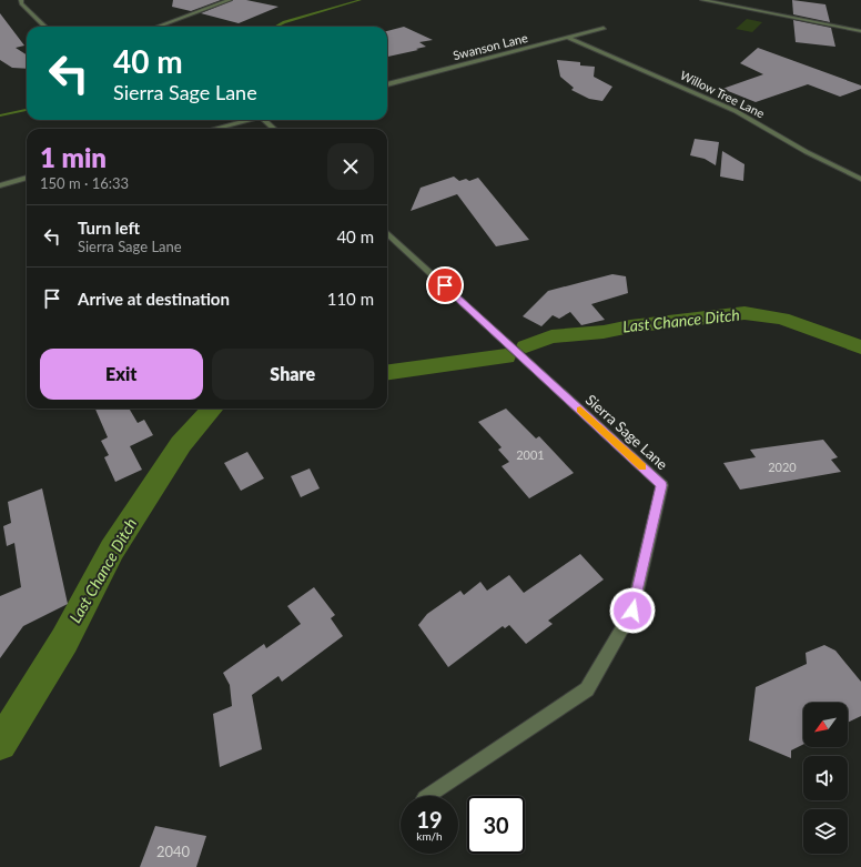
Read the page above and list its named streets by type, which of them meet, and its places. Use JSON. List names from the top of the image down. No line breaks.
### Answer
{"streets":{"street":["Swanson Lane","Willow Tree Lane","Sierra Sage Lane"]},"crossings":[["Swanson Lane","Willow Tree Lane"]],"water":["Last Chance Ditch"],"house_numbers":["2001","2020","2040"],"north":"bottom left","page":{"turn":["40 m","Sierra Sage Lane"],"heading":["1 min","150 m · 16:33"],"list":[{"name":"Turn left","note":"Sierra Sage Lane","value":"40 m"},{"name":"Arrive at destination","value":"110 m"}],"buttons":["Exit","Share"],"speed":"19 km/h","limit":"30"}}
